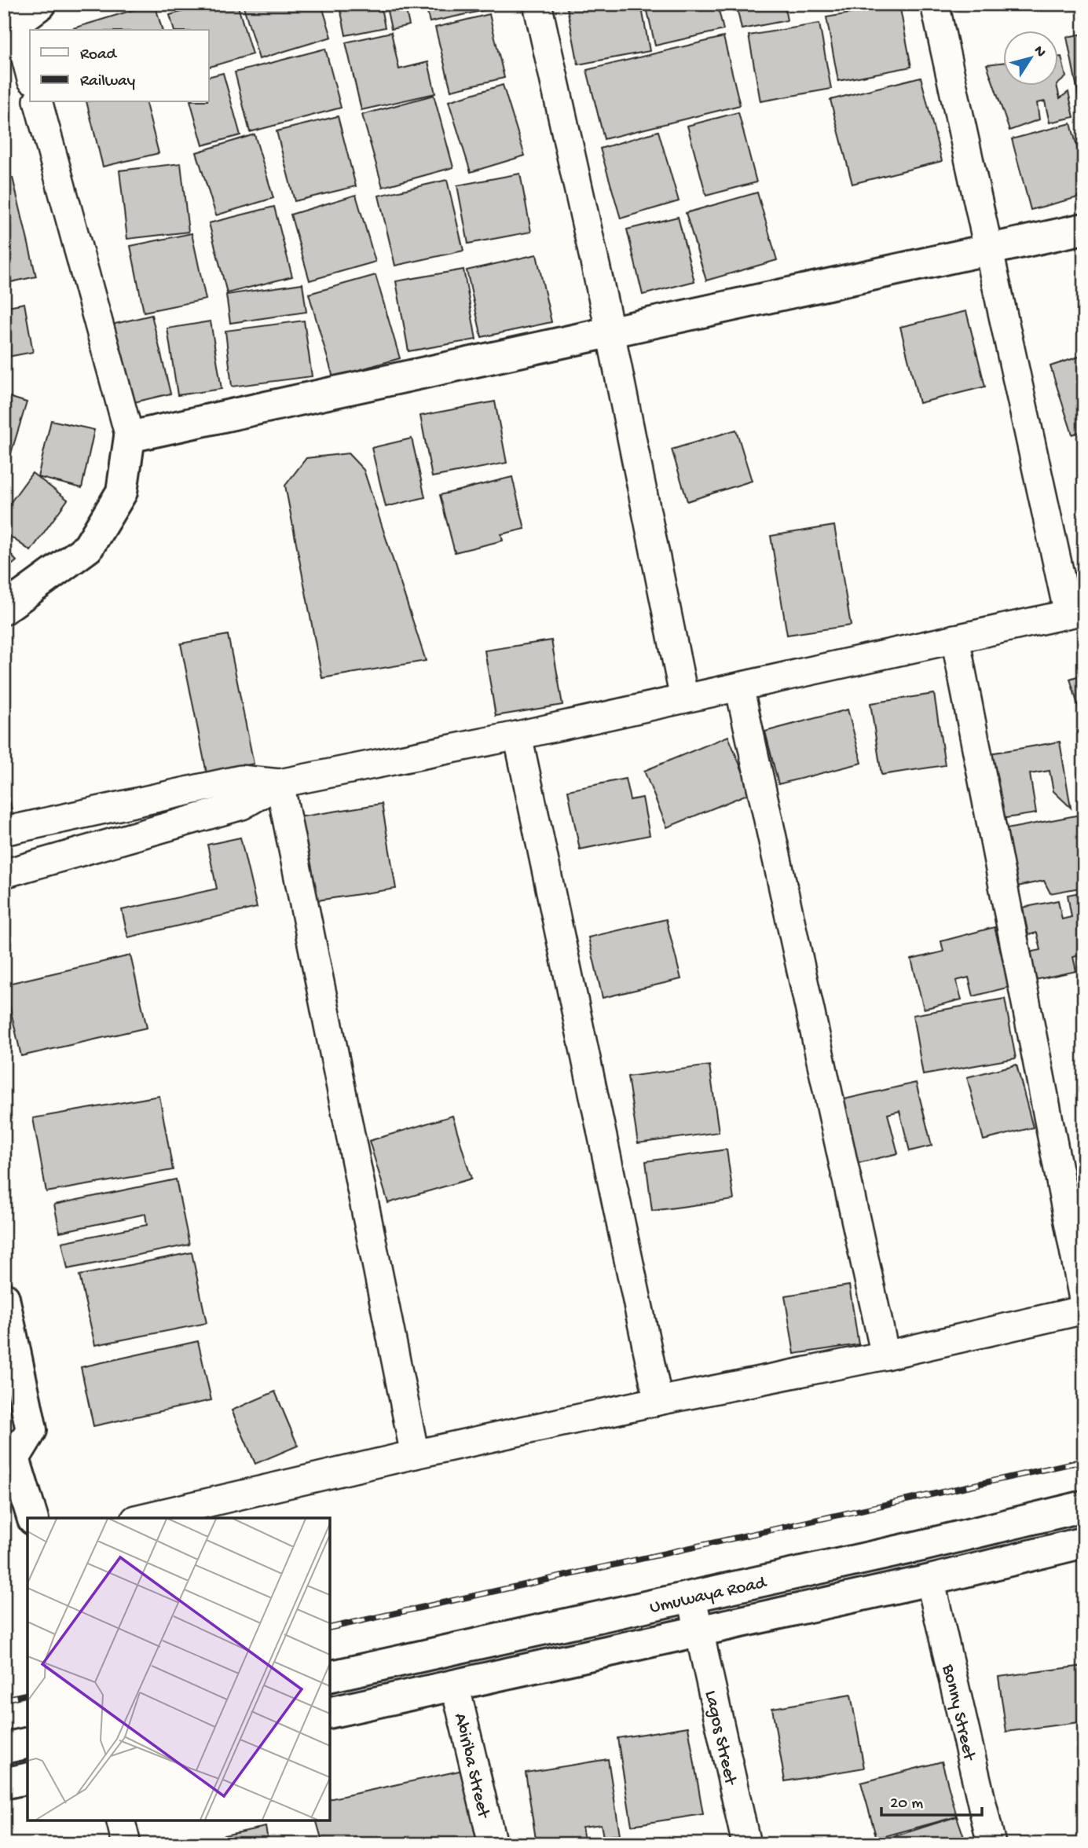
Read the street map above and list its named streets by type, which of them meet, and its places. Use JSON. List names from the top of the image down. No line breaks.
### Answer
{"streets":{"street":["Umuwaya Road","Bonny Street","Lagos Street","Abiriba Street"]},"crossings":[["Umuwaya Road","Bonny Street"],["Umuwaya Road","Lagos Street"],["Umuwaya Road","Abiriba Street"]],"legend":["Road","Railway"],"scale_bar":"20 m","north":"top right"}
